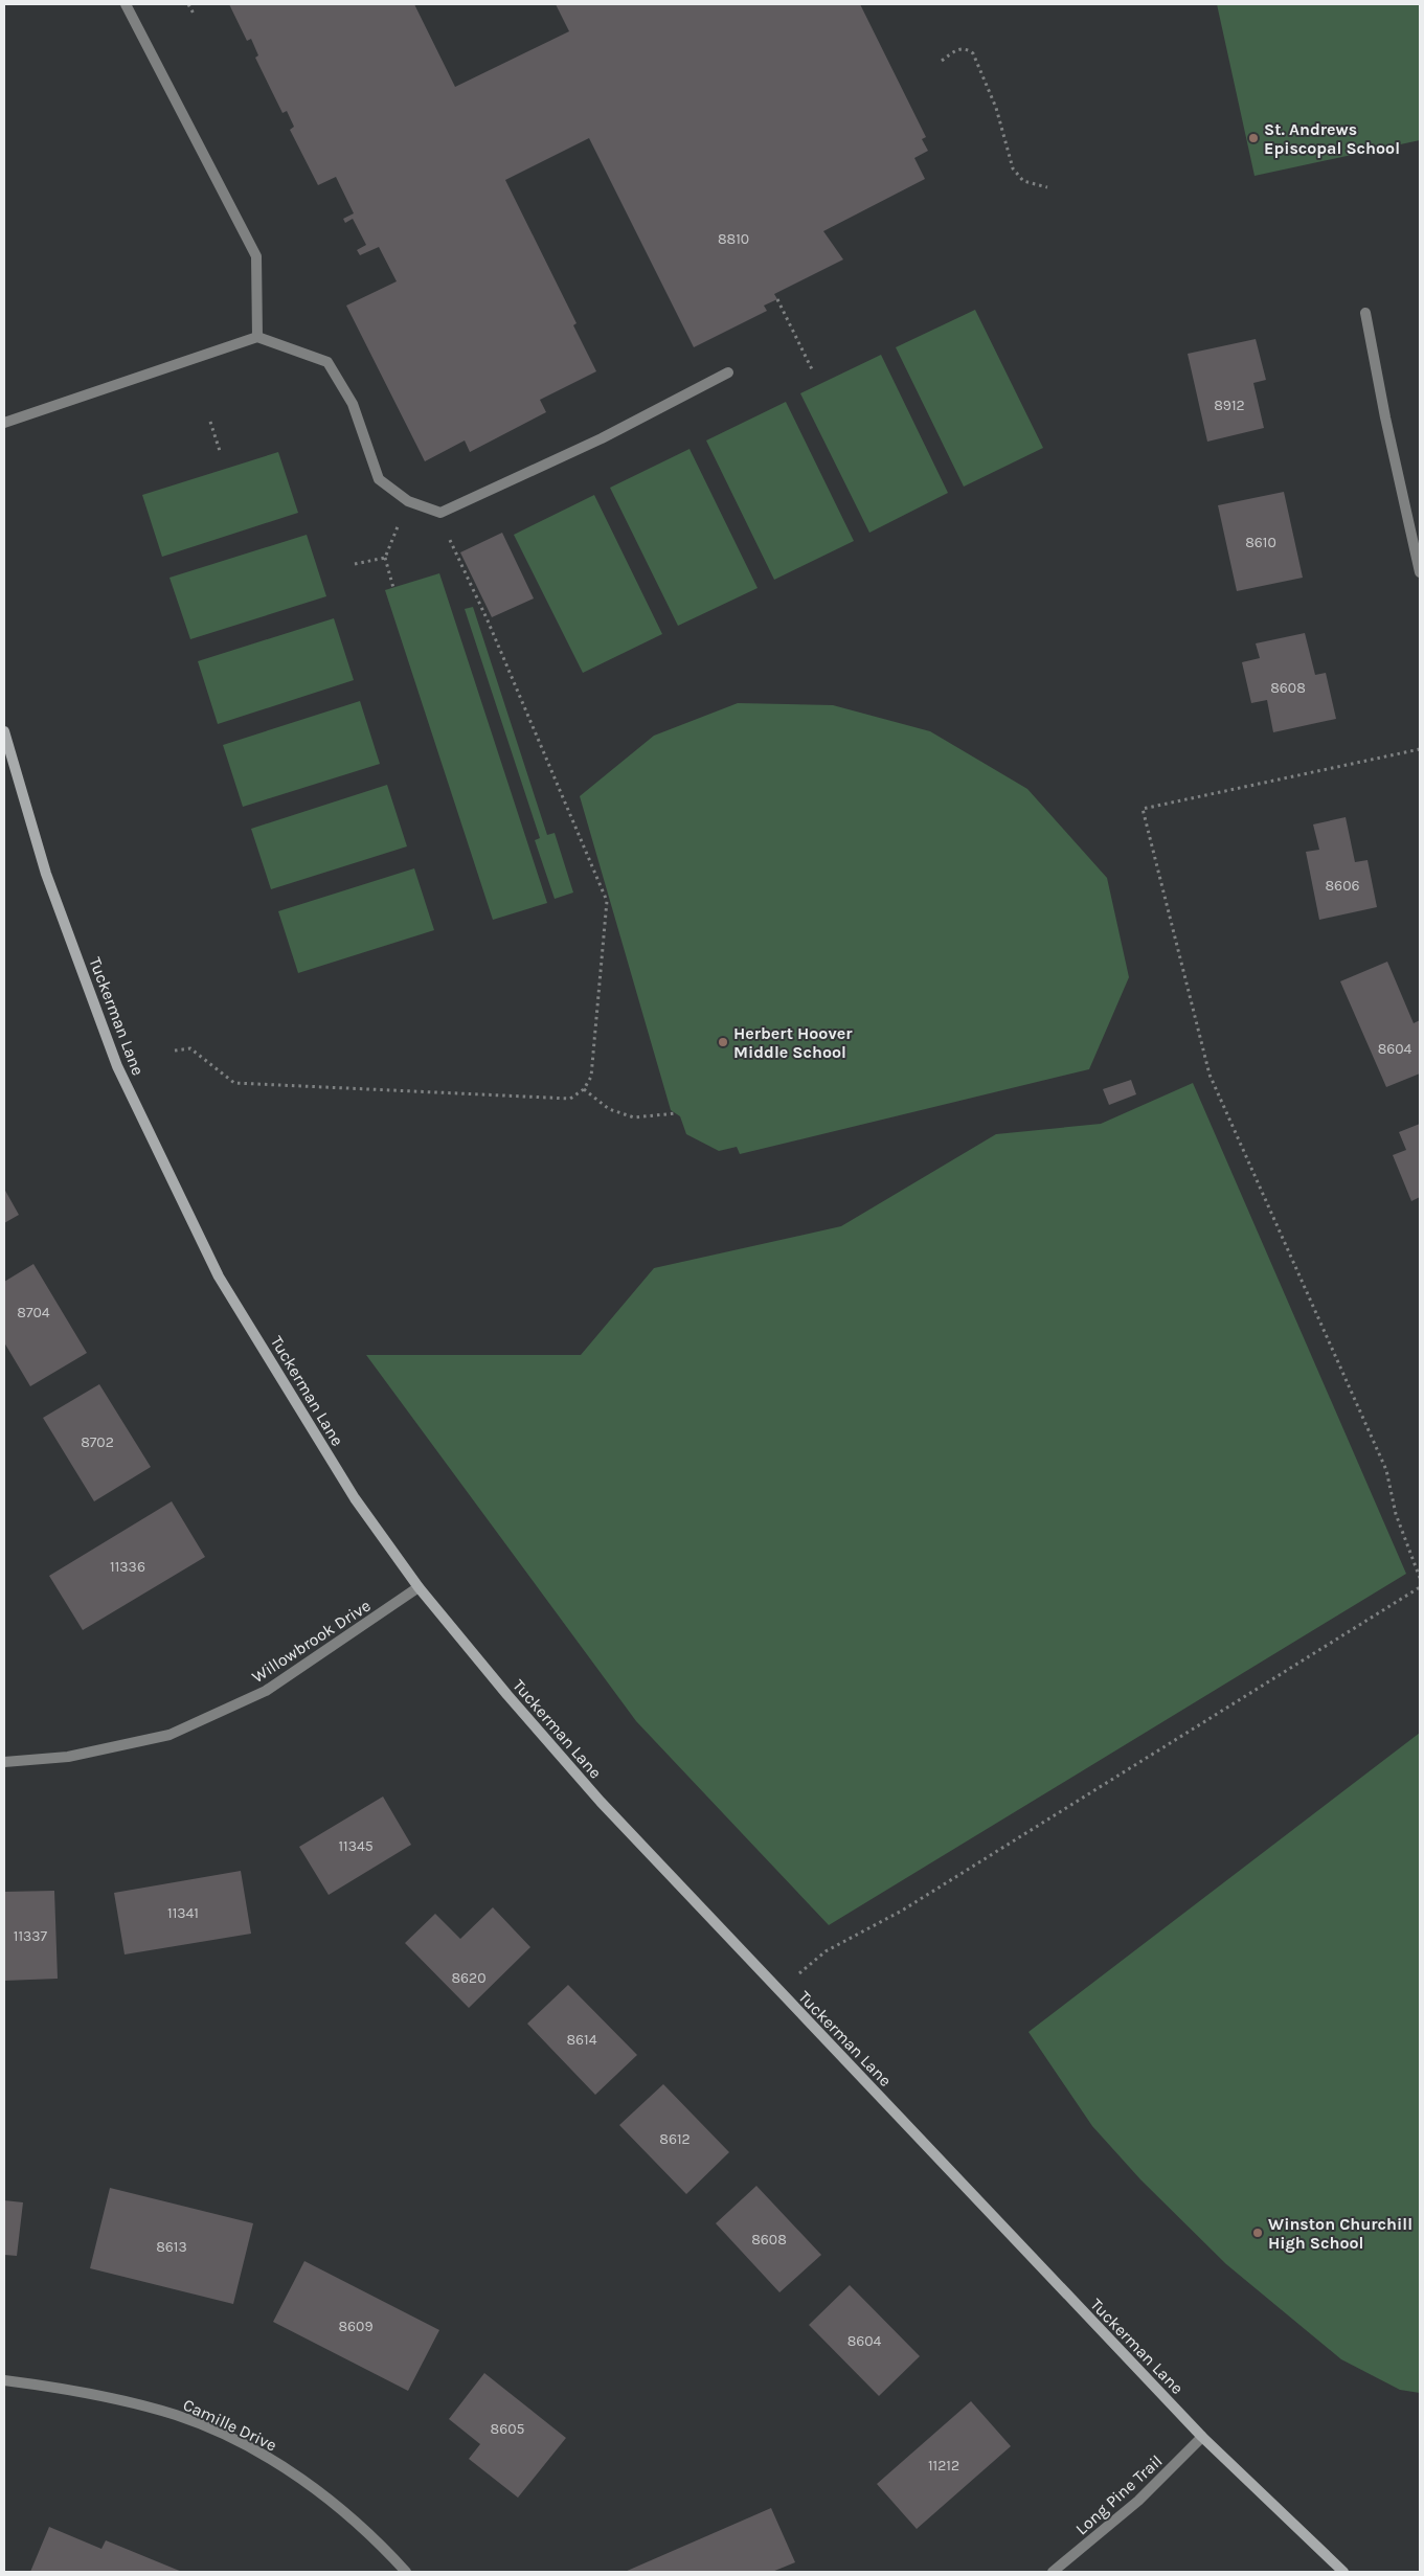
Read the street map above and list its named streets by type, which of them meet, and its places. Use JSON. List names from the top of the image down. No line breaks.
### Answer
{"streets":{"main road":["Tuckerman Lane"],"street":["Willowbrook Drive","Camille Drive","Long Pine Trail"]},"crossings":[["Tuckerman Lane","Willowbrook Drive"],["Tuckerman Lane","Long Pine Trail"]],"places":["St. Andrews Episcopal School","Herbert Hoover Middle School","Winston Churchill High School"],"house_numbers":["8810","8912","8610","8608","8606","8604","8704","8702","11336","11345","11341","11337","8620","8614","8612","8608","8613","8609","8604","8605","11212"]}
